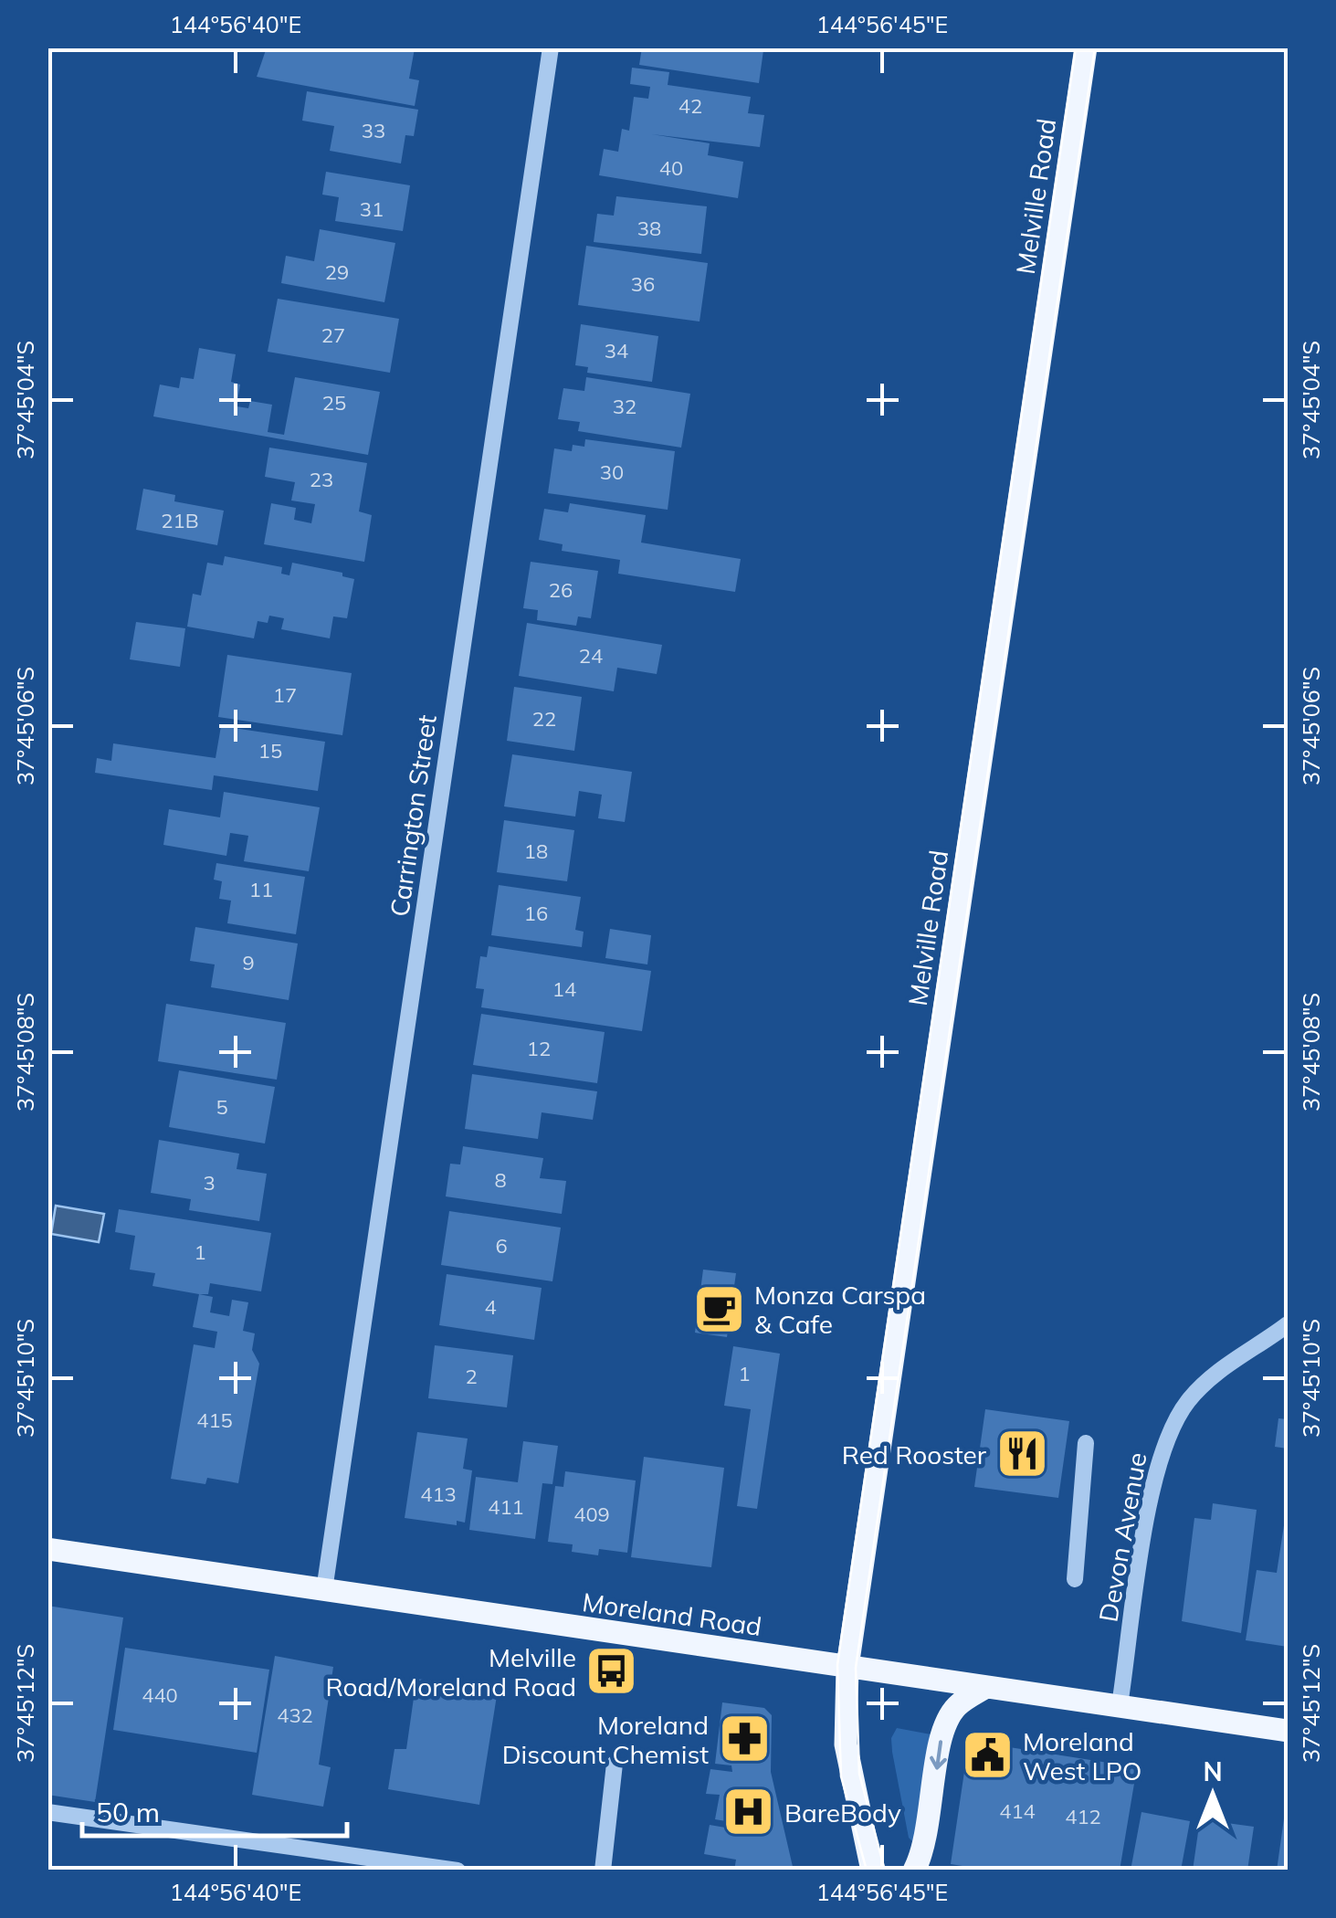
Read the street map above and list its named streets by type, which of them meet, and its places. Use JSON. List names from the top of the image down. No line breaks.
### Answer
{"streets":{"main road":["Melville Road","Moreland Road"],"street":["Carrington Street","Devon Avenue"]},"crossings":[["Melville Road","Moreland Road"],["Carrington Street","Moreland Road"],["Devon Avenue","Moreland Road"]],"places":{"cafe":["Monza Carspa & Cafe"],"restaurant":["Red Rooster"],"bus stop":["Melville Road/Moreland Road"],"pharmacy":["Moreland Discount Chemist"],"public building":["Moreland West LPO"],"hospital":["BareBody"]},"house_numbers":["42","33","40","31","38","29","36","27","34","25","32","30","23","21B","26","24","17","22","15","18","11","16","9","14","12","5","8","3","6","1","4","1","2","415","413","411","409","440","432","414","412"],"scale_bar":"50 m","north":"top","coordinates":["144°56'40\"E","144°56'45\"E","37°45'04\"S","37°45'06\"S","37°45'08\"S","37°45'10\"S","37°45'12\"S"]}
